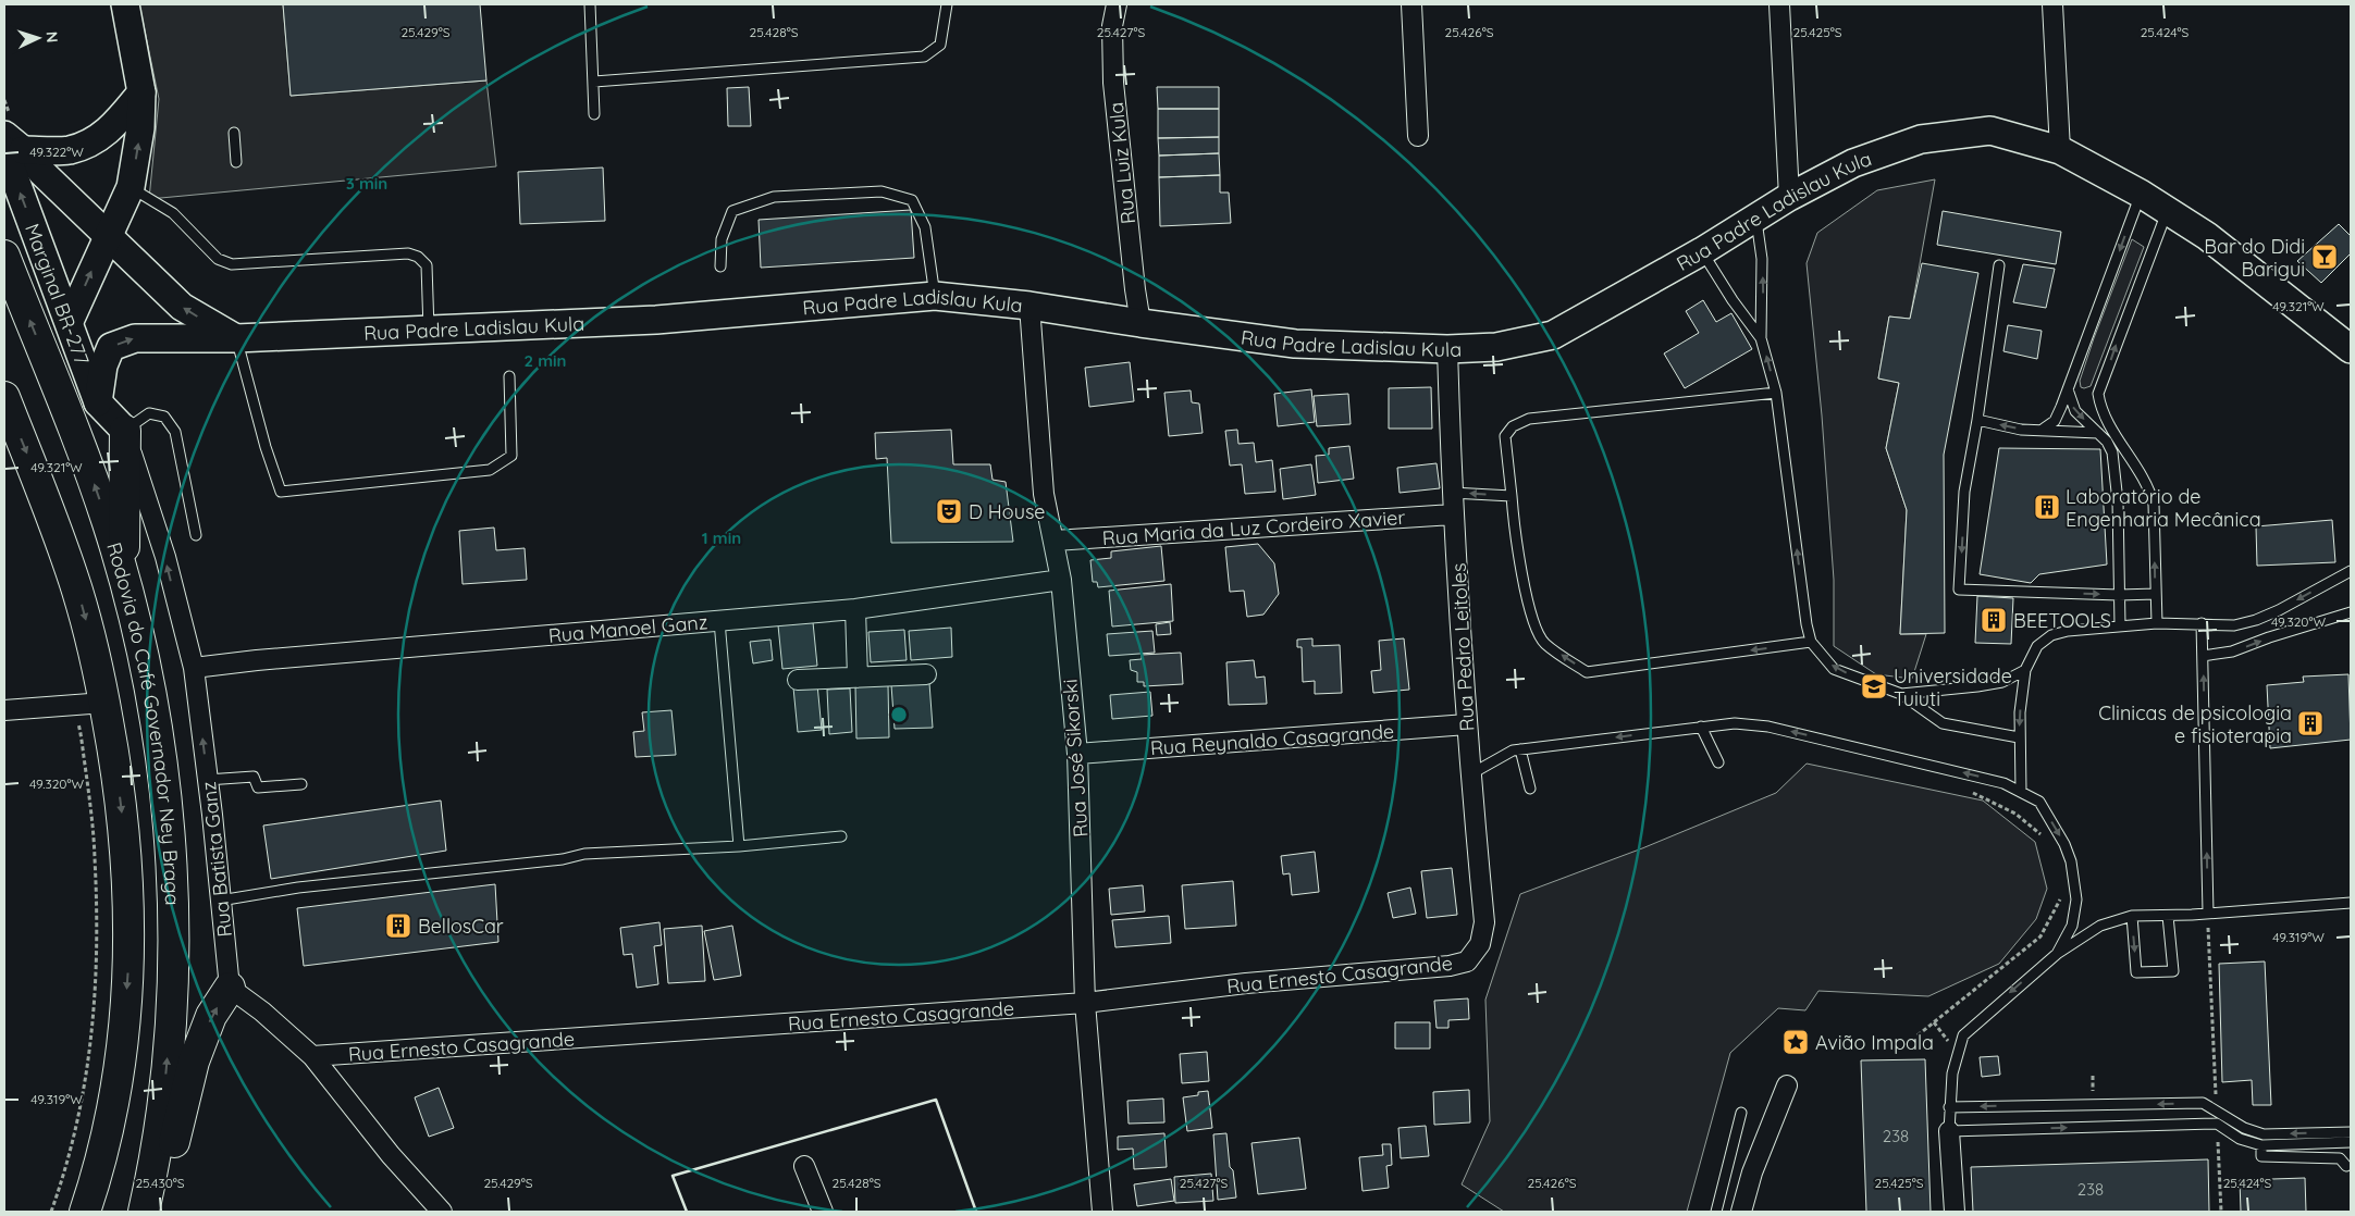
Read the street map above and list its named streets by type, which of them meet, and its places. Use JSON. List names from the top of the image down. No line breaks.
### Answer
{"streets":{"highway":["Rodovia do Café Governador Ney Braga"],"street":["Rua Luiz Kula","Rua Padre Ladislau Kula","Marginal BR-277","Rua Maria da Luz Cordeiro Xavier","Rua Manoel Ganz","Rua Pedro Leitoles","Rua Reynaldo Casagrande","Rua José Sikorski","Rua Batista Ganz","Rua Ernesto Casagrande"]},"crossings":[["Rua Luiz Kula","Rua Padre Ladislau Kula"],["Rua Padre Ladislau Kula","Marginal BR-277"],["Rua Padre Ladislau Kula","Rua Pedro Leitoles"],["Rua Padre Ladislau Kula","Rua José Sikorski"],["Marginal BR-277","Rua Batista Ganz"],["Rua Maria da Luz Cordeiro Xavier","Rua Pedro Leitoles"],["Rua Maria da Luz Cordeiro Xavier","Rua José Sikorski"],["Rua Manoel Ganz","Rua José Sikorski"],["Rua Manoel Ganz","Rua Batista Ganz"],["Rua Pedro Leitoles","Rua Reynaldo Casagrande"],["Rua Pedro Leitoles","Rua Ernesto Casagrande"],["Rua Reynaldo Casagrande","Rua José Sikorski"],["Rua José Sikorski","Rua Ernesto Casagrande"]],"one_way":["Rua Batista Ganz"],"places":{"bar":["Bar do Didi Barigui"],"building":["Laboratório de Engenharia Mecânica","BEETOOLS","Clinicas de psicologia e fisioterapia","BellosCar"],"theatre":["D House"],"school or university":["Universidade Tuiuti"],"place":["Avião Impala"]},"house_numbers":["238","238"],"north":"right","coordinates":["25.429°S","25.428°S","25.427°S","25.426°S","25.425°S","25.424°S","49.322°W","49.321°W","49.320°W","49.319°W","25.430°S"],"rings":["3 min","2 min","1 min"]}
